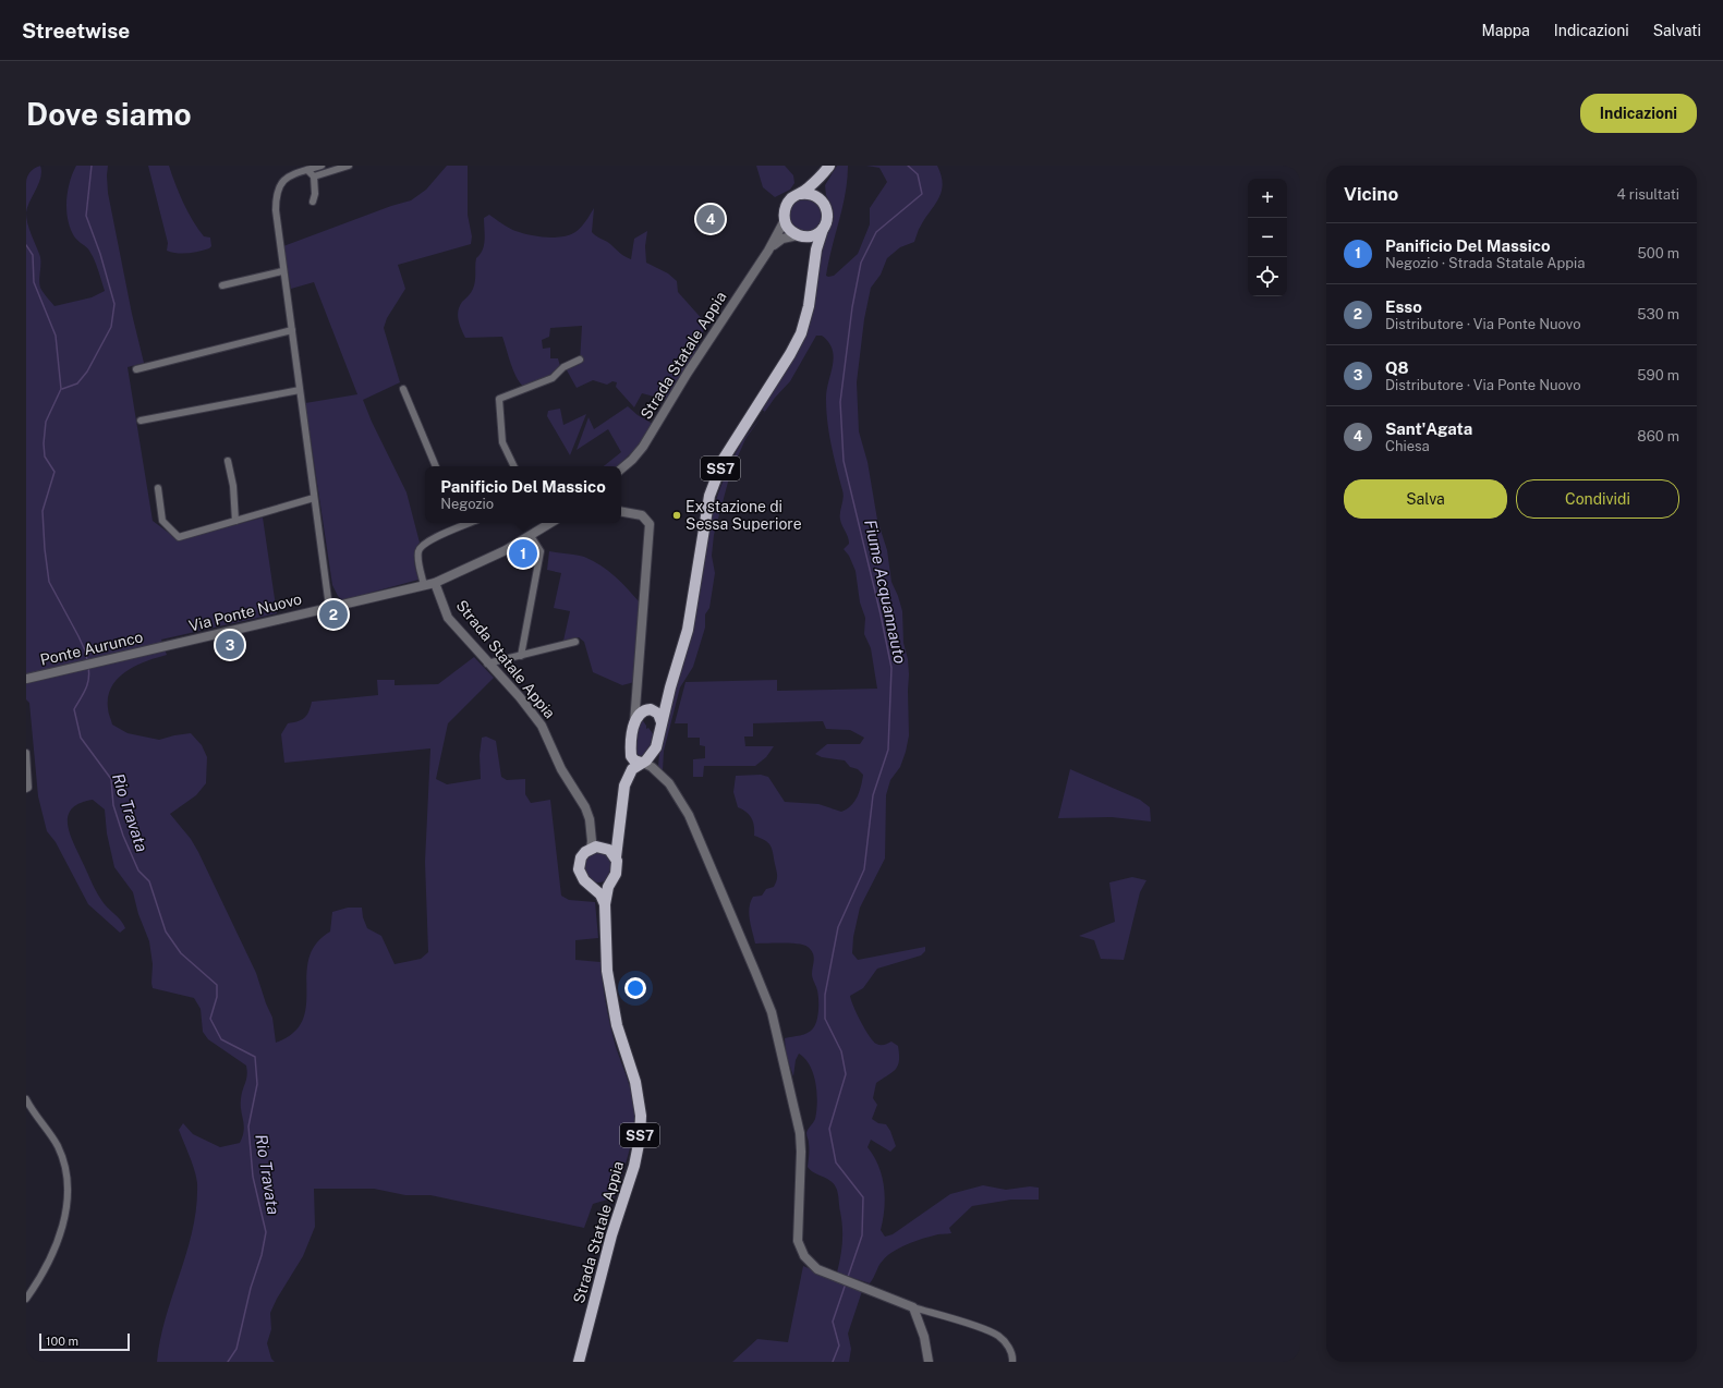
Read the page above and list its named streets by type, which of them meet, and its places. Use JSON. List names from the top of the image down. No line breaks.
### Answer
{"streets":{"main road":["Strada Statale Appia","SS7"],"street":["Via Ponte Nuovo","Ponte Aurunco"]},"crossings":[["Strada Statale Appia","SS7"],["Strada Statale Appia","Via Ponte Nuovo"],["Via Ponte Nuovo","Ponte Aurunco"]],"water":["Fiume Acquannauto","Rio Travata"],"places":["Ex stazione di Sessa Superiore"],"scale_bar":"100 m","page":{"header":"Streetwise","nav":["Mappa","Indicazioni","Salvati"],"buttons":["Indicazioni",["Salva","Condividi"]],"title":"Dove siamo","heading":["Vicino","4 risultati"],"map_buttons":["+","−"],"pins":["4","1","2","3"],"list":[{"mark":"1","name":"Panificio Del Massico","note":"Negozio · Strada Statale Appia","value":"500 m"},{"mark":"2","name":"Esso","note":"Distributore · Via Ponte Nuovo","value":"530 m"},{"mark":"3","name":"Q8","note":"Distributore · Via Ponte Nuovo","value":"590 m"},{"mark":"4","name":"Sant'Agata","note":"Chiesa","value":"860 m"}],"popup":["Panificio Del Massico","Negozio"],"scale":"100 m"}}
